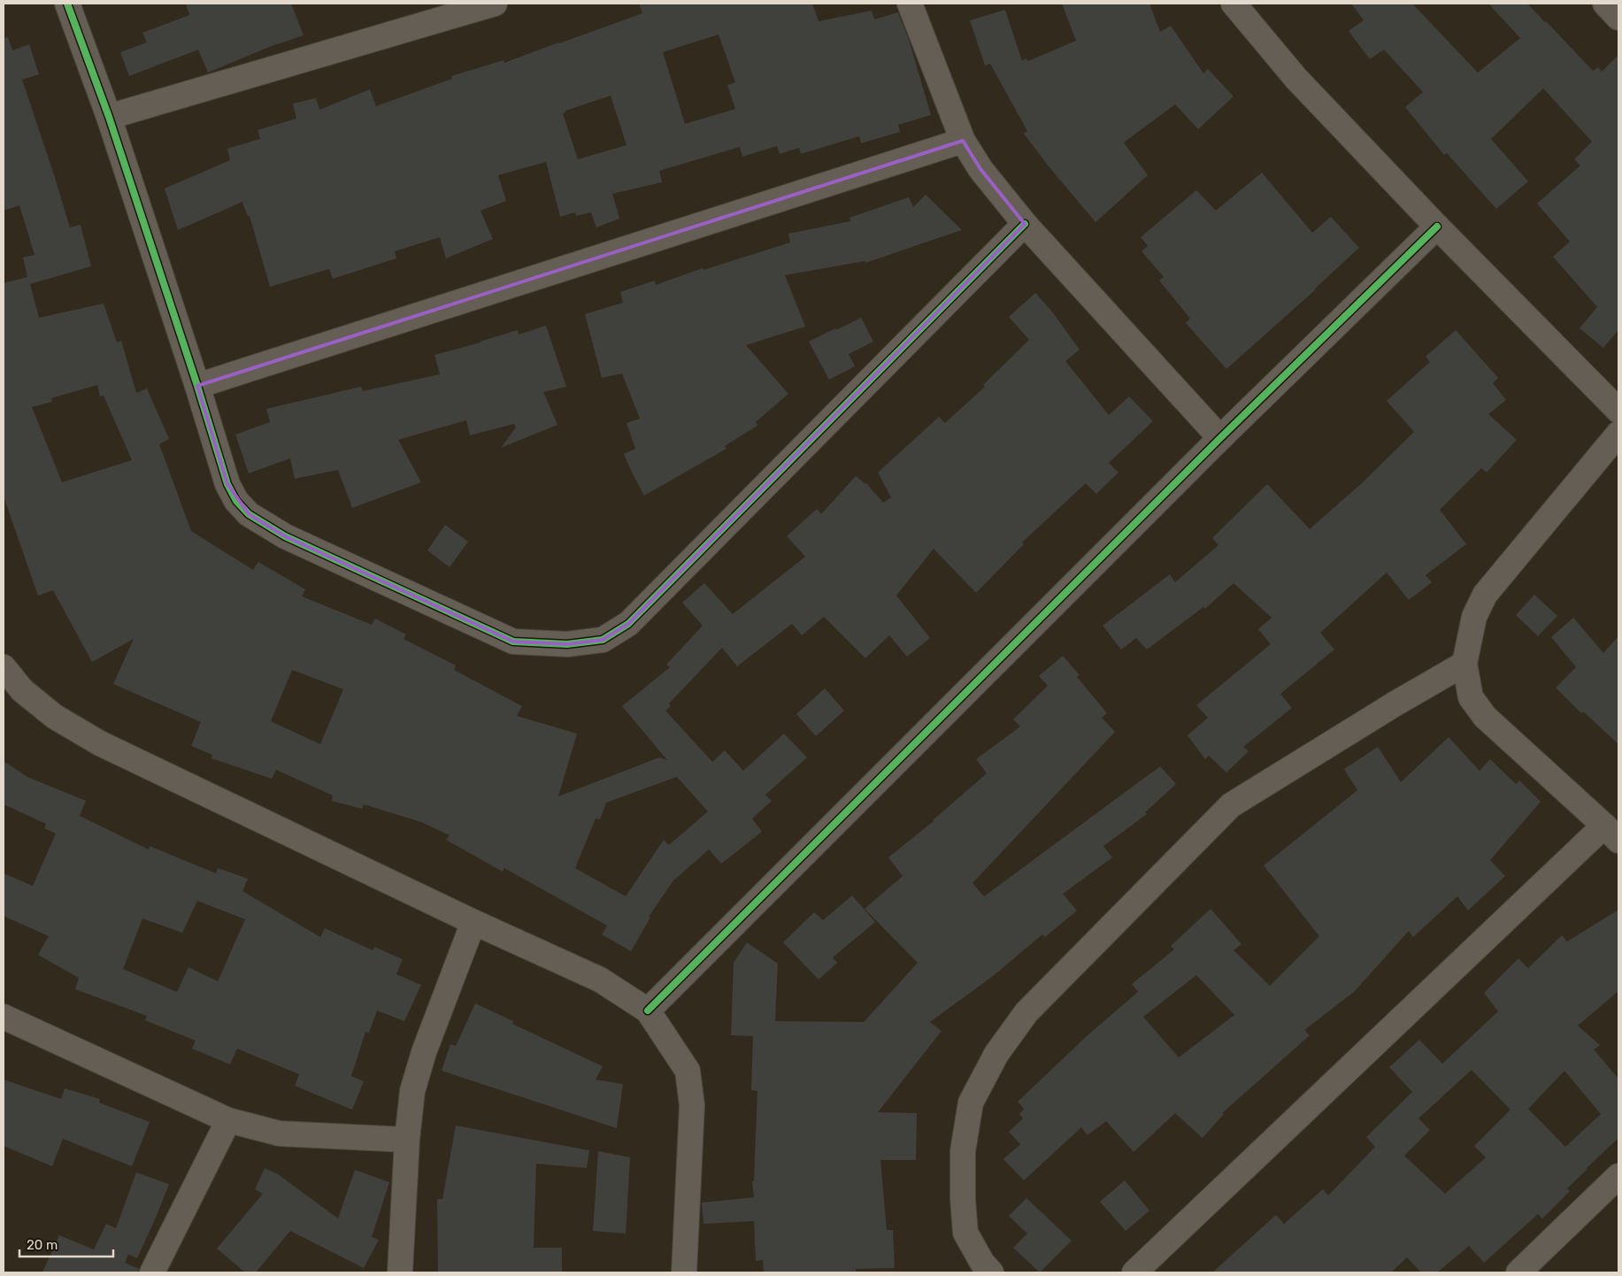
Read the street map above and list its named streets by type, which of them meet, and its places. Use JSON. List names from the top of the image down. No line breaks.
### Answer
{"scale_bar":"20 m"}
